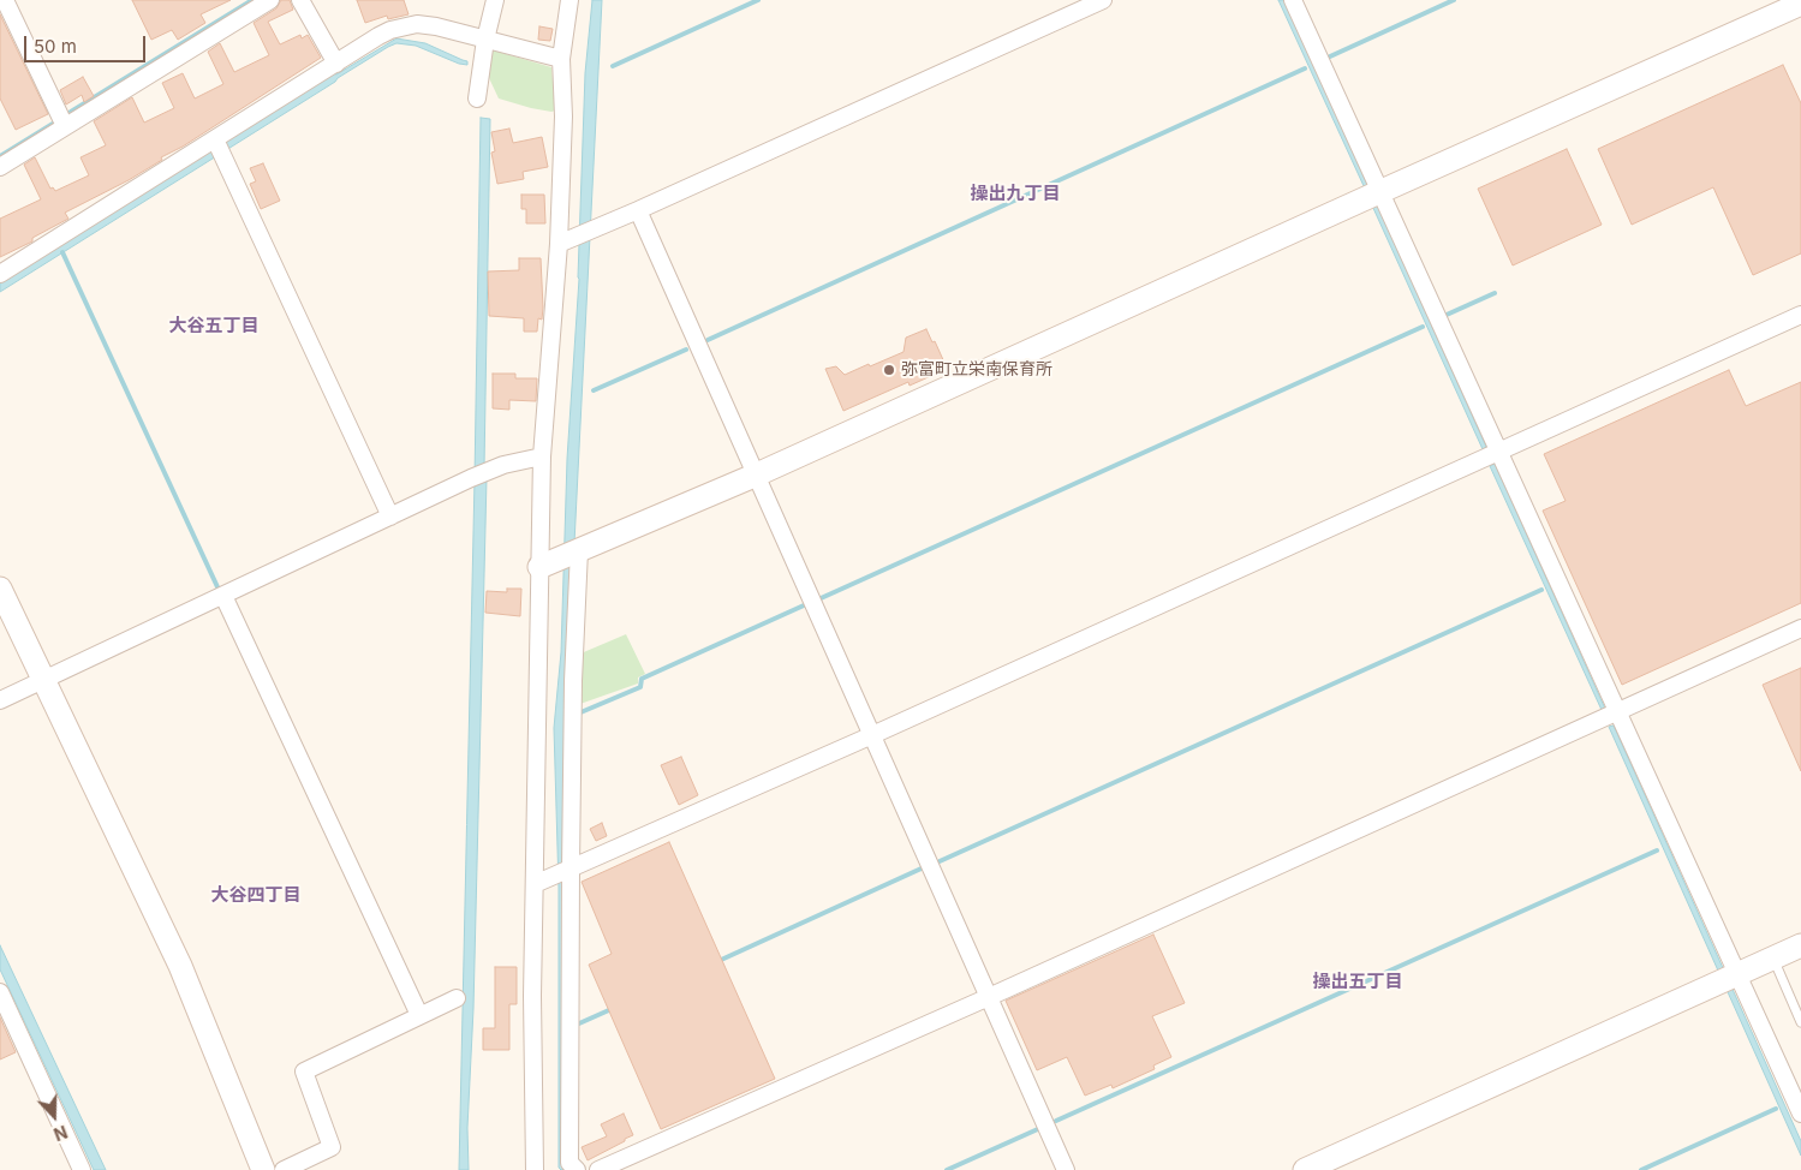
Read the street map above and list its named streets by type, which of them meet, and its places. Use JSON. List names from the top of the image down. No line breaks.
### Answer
{"districts":["操出九丁目","大谷五丁目","大谷四丁目","操出五丁目"],"places":["弥富町立栄南保育所"],"scale_bar":"50 m","north":"bottom"}
